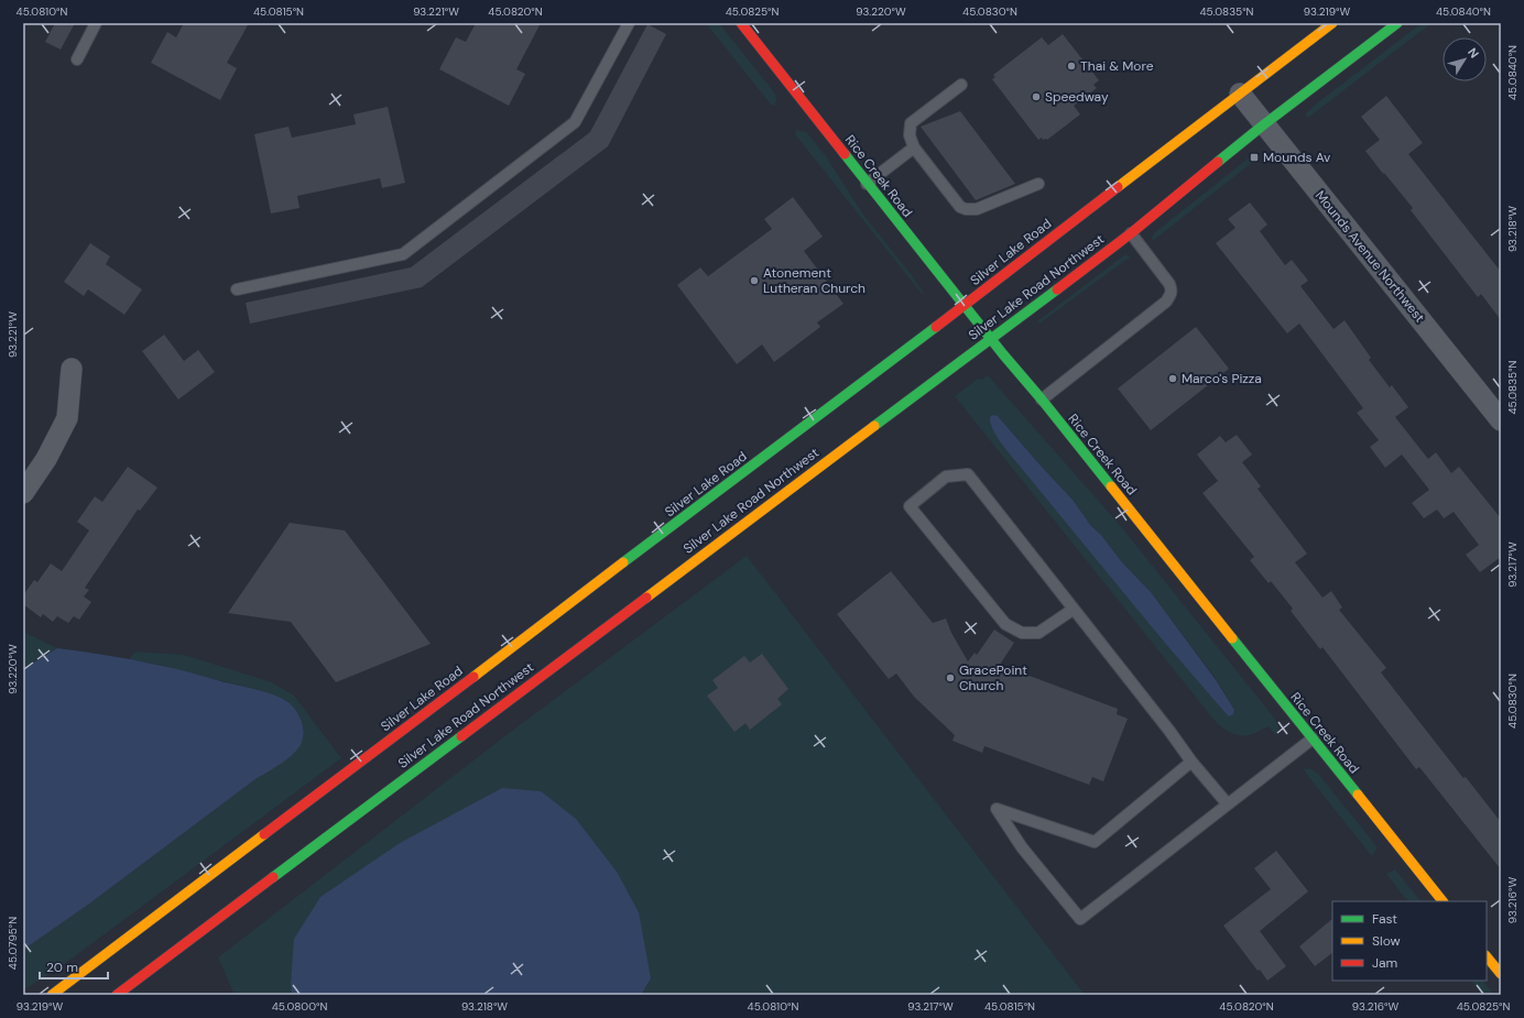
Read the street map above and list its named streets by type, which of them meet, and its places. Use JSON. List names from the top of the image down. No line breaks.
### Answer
{"streets":{"main road":["Rice Creek Road","Silver Lake Road","Silver Lake Road Northwest"],"street":["Mounds Avenue Northwest"]},"crossings":[["Rice Creek Road","Silver Lake Road"],["Rice Creek Road","Silver Lake Road Northwest"],["Silver Lake Road","Mounds Avenue Northwest"],["Mounds Avenue Northwest","Silver Lake Road Northwest"]],"places":{"other":["Thai & More","Speedway","Atonement Lutheran Church","Marco's Pizza","GracePoint Church"],"transit":["Mounds Av"]},"legend":["Fast","Slow","Jam"],"scale_bar":"20 m","north":"top right","coordinates":["45.0810°N","45.0815°N","93.221°W","45.0820°N","45.0825°N","93.220°W","45.0830°N","45.0835°N","93.219°W","45.0840°N","93.218°W","93.217°W","93.216°W","45.0795°N","45.0800°N"]}
